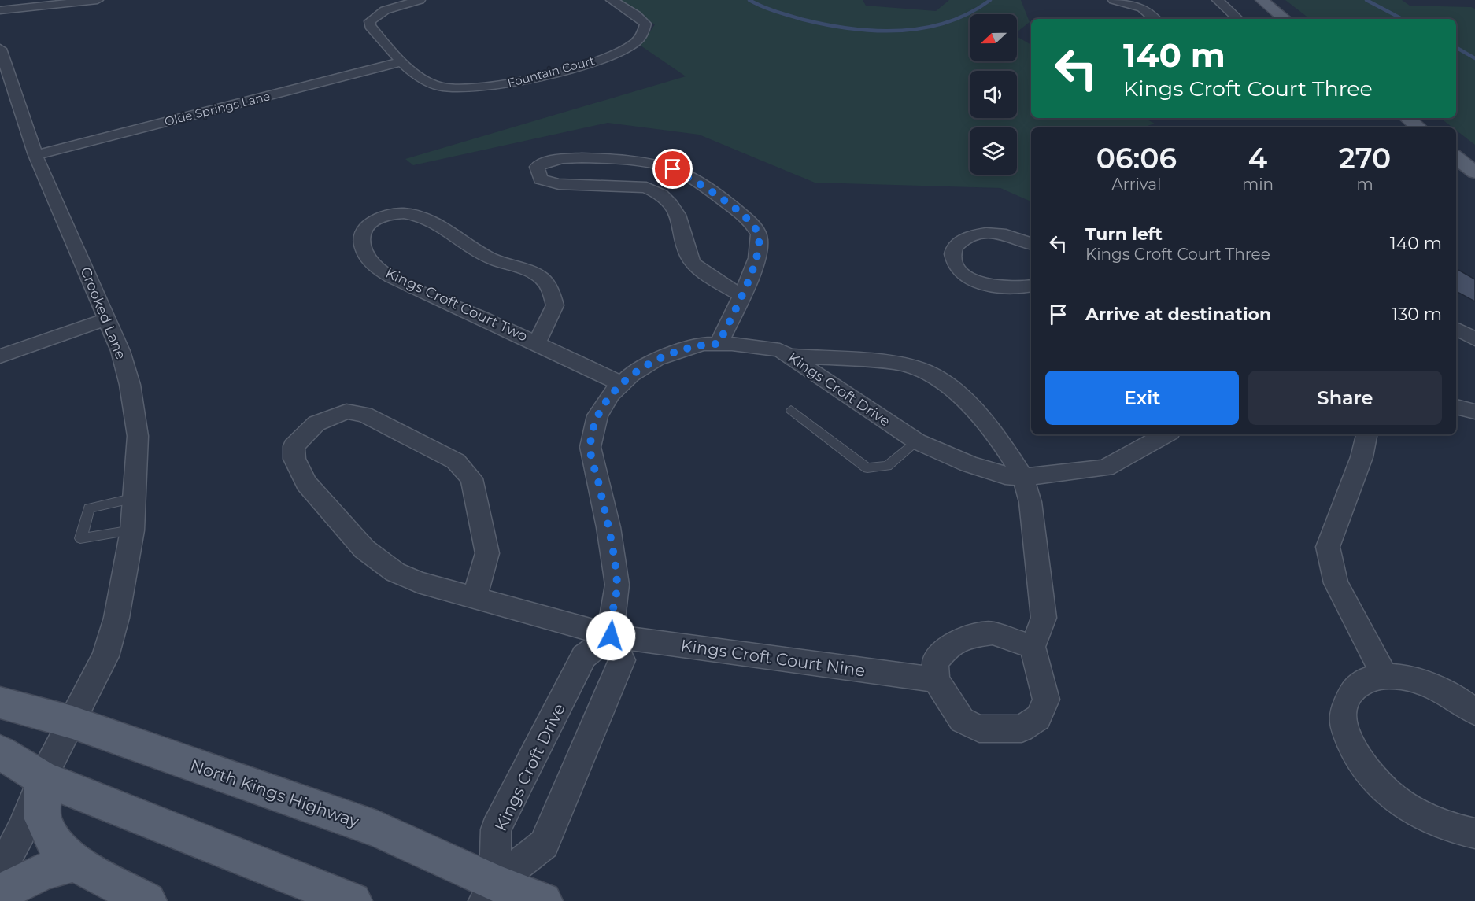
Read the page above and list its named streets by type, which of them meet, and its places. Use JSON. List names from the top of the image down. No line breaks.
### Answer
{"streets":{"main road":["North Kings Highway"],"street":["Fountain Court","Olde Springs Lane","Kings Croft Court Two","Crooked Lane","Kings Croft Drive","Kings Croft Court Nine"]},"crossings":[["Fountain Court","Olde Springs Lane"],["Olde Springs Lane","Crooked Lane"],["Kings Croft Court Two","Kings Croft Drive"],["Crooked Lane","North Kings Highway"],["Kings Croft Drive","Kings Croft Court Nine"],["Kings Croft Drive","North Kings Highway"]],"north":"left","page":{"turn":["140 m","Kings Croft Court Three"],"eta":["06:06","Arrival","4","min","270","m"],"list":[{"name":"Turn left","note":"Kings Croft Court Three","value":"140 m"},{"name":"Arrive at destination","value":"130 m"}],"buttons":["Exit","Share"]}}
